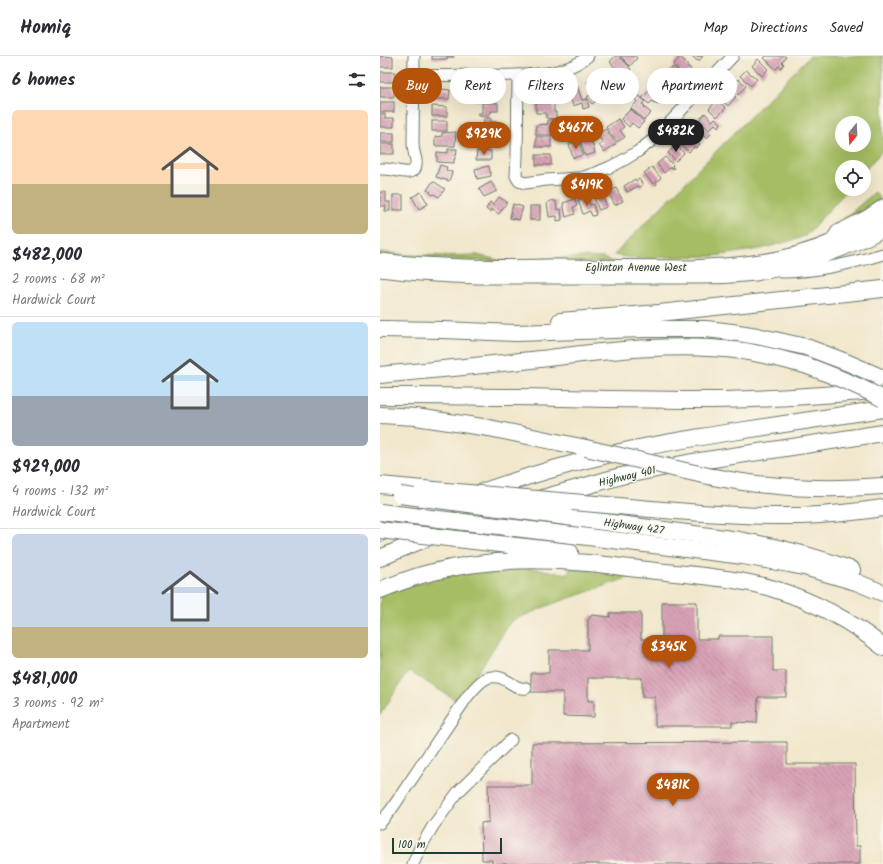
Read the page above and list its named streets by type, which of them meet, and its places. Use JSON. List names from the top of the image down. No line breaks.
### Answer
{"streets":{"highway":["Highway 401","Highway 427"],"main road":["Eglinton Avenue West"]},"scale_bar":"100 m","north":"bottom","page":{"header":"Homiq","nav":["Map","Directions","Saved"],"heading":"6 homes","chip":["Buy","Rent","Filters","New","Apartment"],"list":[{"name":"$482,000","note":"2 rooms · 68 m² · Hardwick Court"},{"name":"$929,000","note":"4 rooms · 132 m² · Hardwick Court"},{"name":"$481,000","note":"3 rooms · 92 m² · Apartment"}],"price":["$467K","$482K","$929K","$419K","$345K","$481K"],"scale":"100 m"}}
